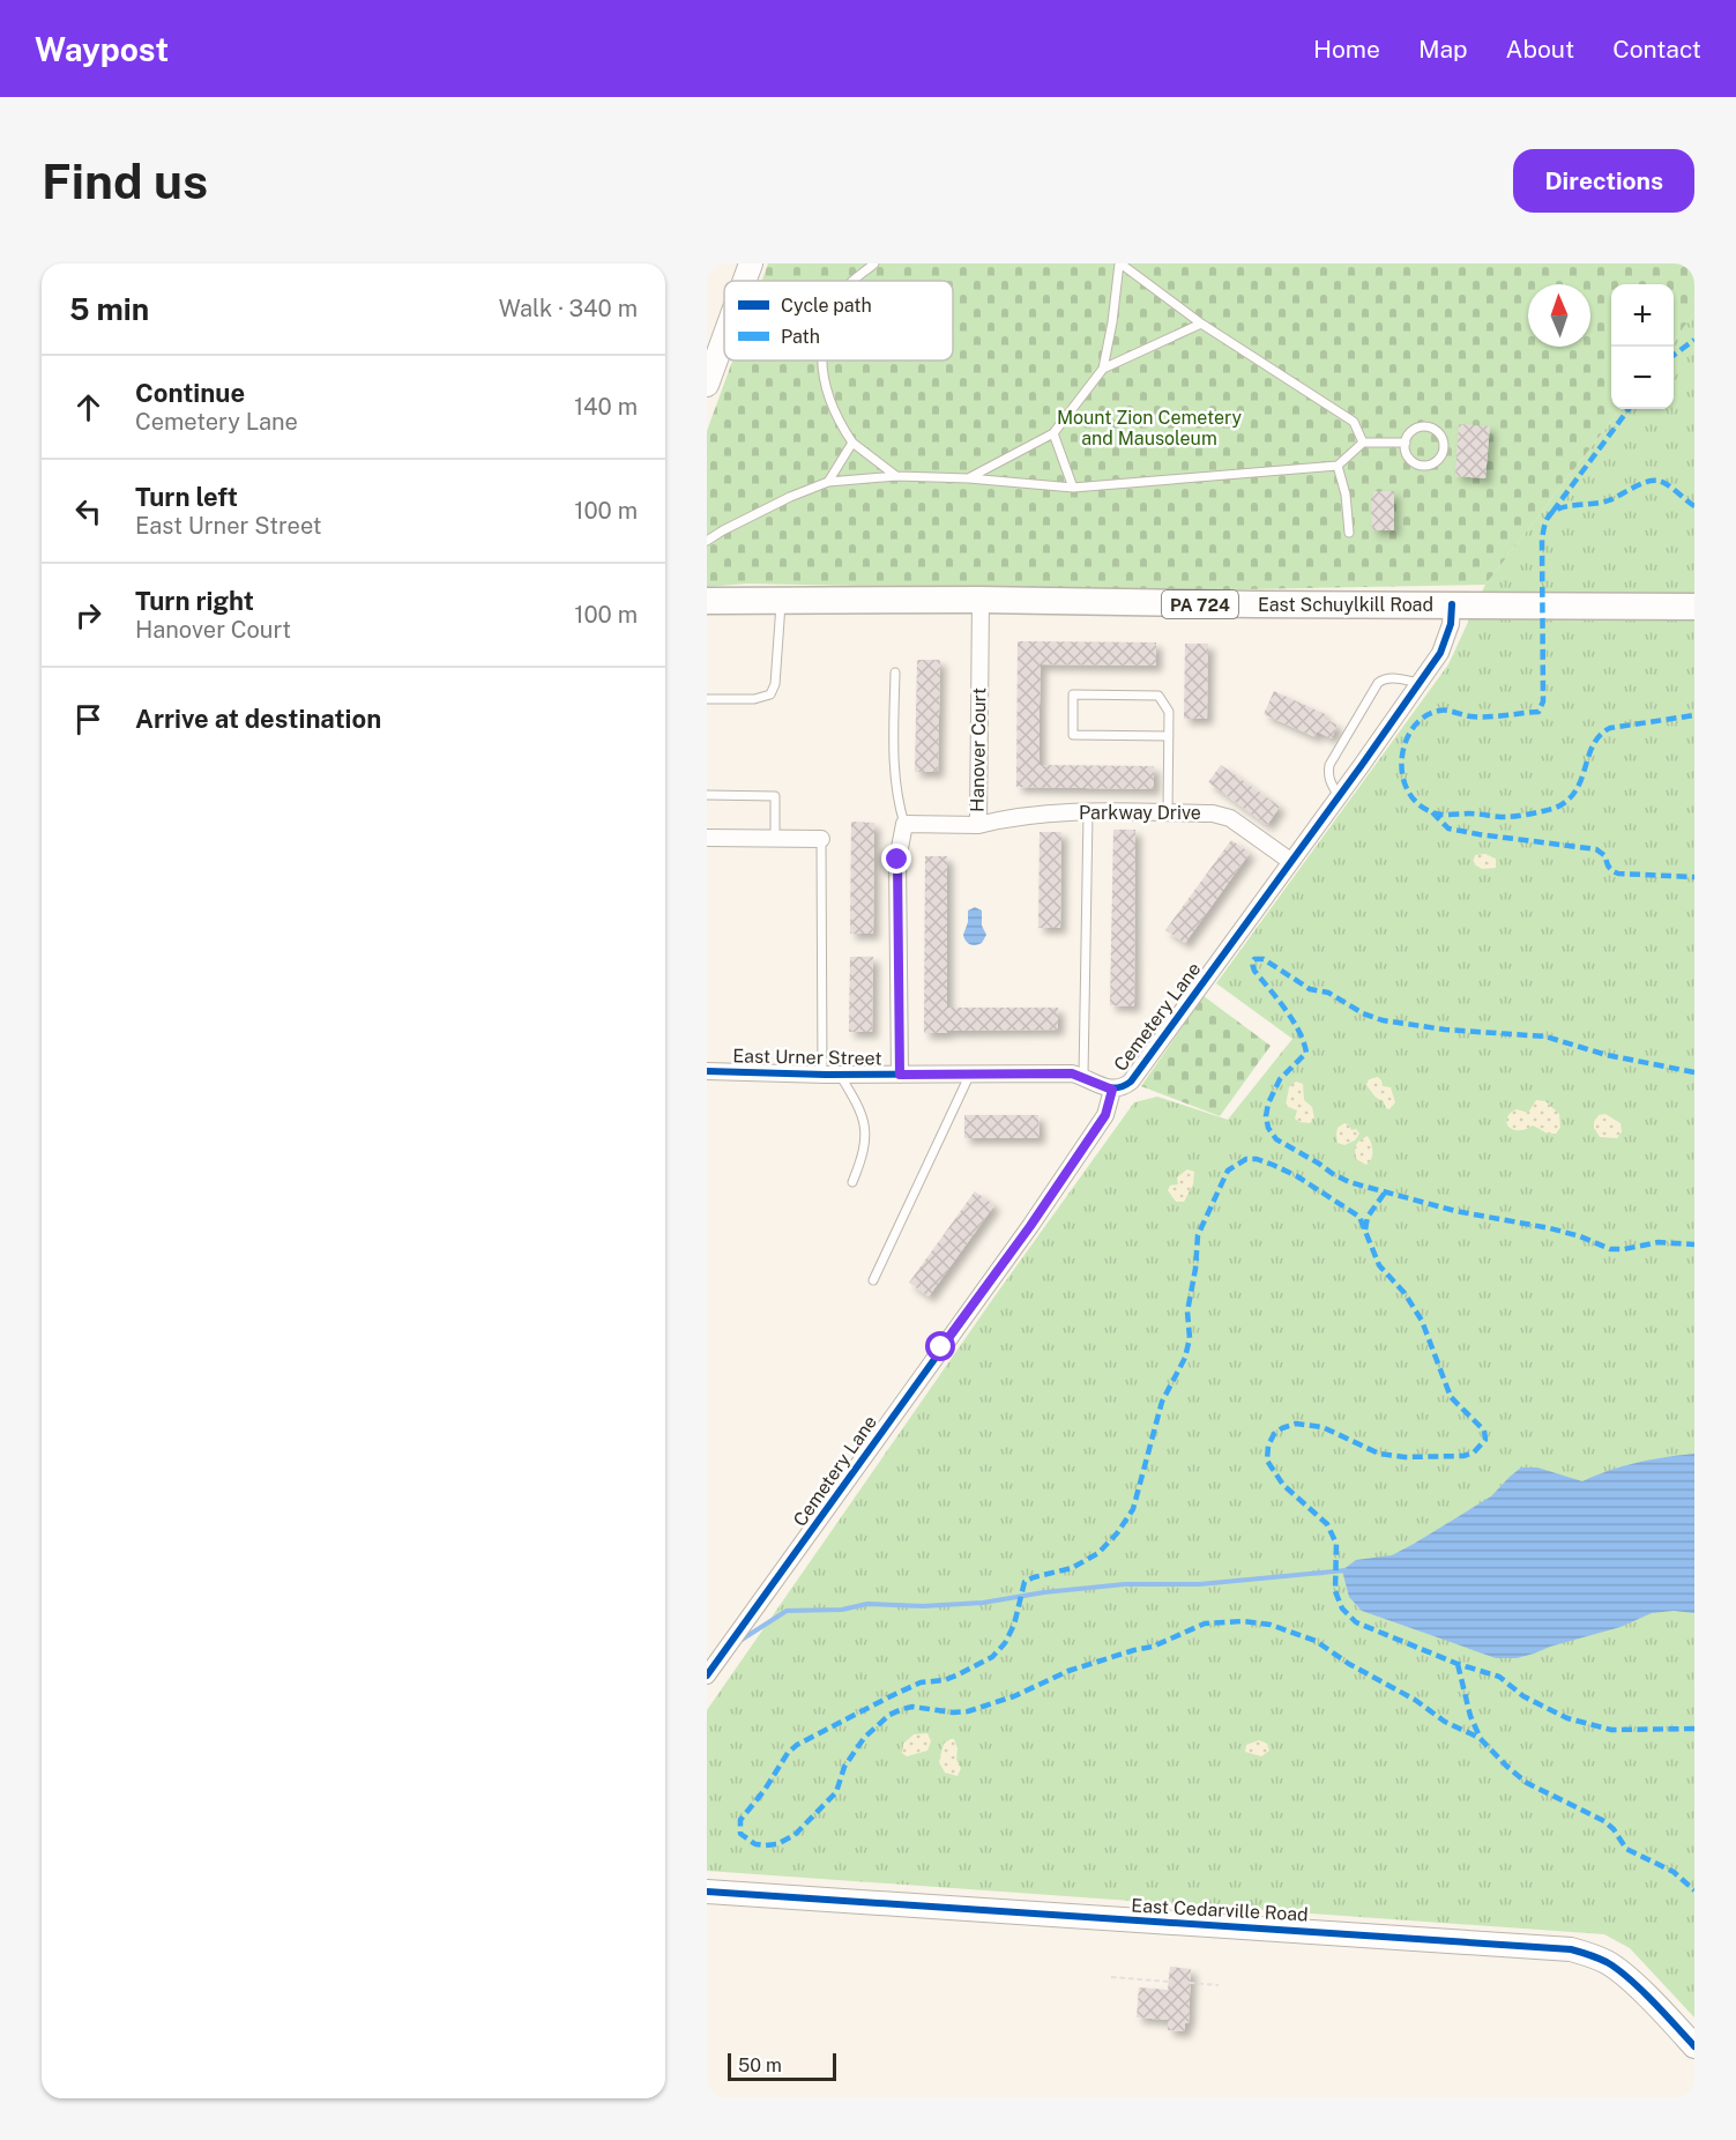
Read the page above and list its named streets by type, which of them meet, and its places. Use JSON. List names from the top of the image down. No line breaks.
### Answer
{"streets":{"main road":["PA 724","East Schuylkill Road"],"street":["Hanover Court","Parkway Drive","Cemetery Lane","East Urner Street","East Cedarville Road"]},"crossings":[["East Schuylkill Road","Hanover Court"],["East Schuylkill Road","Cemetery Lane"],["Hanover Court","Parkway Drive"],["Parkway Drive","Cemetery Lane"],["Cemetery Lane","East Urner Street"]],"parks":["Mount Zion Cemetery and Mausoleum"],"legend":["Cycle path","Path"],"scale_bar":"50 m","north":"top","page":{"header":"Waypost","nav":["Home","Map","About","Contact"],"buttons":"Directions","title":"Find us","heading":["5 min","Walk · 340 m"],"map_buttons":["+","−"],"list":[["Continue","Cemetery Lane","140 m"],["Turn left","East Urner Street","100 m"],["Turn right","Hanover Court","100 m"],"Arrive at destination"],"scale":"50 m"}}
